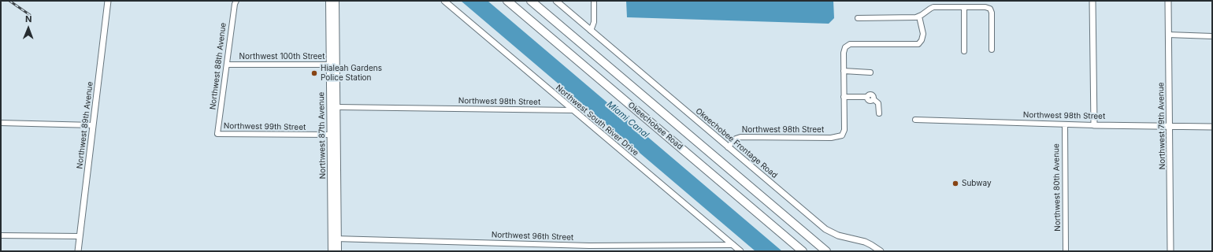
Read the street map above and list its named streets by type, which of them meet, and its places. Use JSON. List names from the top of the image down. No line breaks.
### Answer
{"streets":{"highway":["Okeechobee Road"],"main road":["Northwest 87th Avenue"],"street":["Northwest 100th Street","Northwest 88th Avenue","Northwest 98th Street","Northwest South River Drive","Northwest 89th Avenue","Northwest 79th Avenue","Northwest 99th Street","Okeechobee Frontage Road","Northwest 80th Avenue","Northwest 96th Street"]},"crossings":[["Northwest 100th Street","Northwest 88th Avenue"],["Northwest 100th Street","Northwest 87th Avenue"],["Northwest 88th Avenue","Northwest 99th Street"],["Northwest 98th Street","Northwest South River Drive"],["Northwest 98th Street","Northwest 79th Avenue"],["Northwest 98th Street","Northwest 87th Avenue"],["Northwest 98th Street","Okeechobee Frontage Road"],["Northwest 98th Street","Northwest 80th Avenue"],["Northwest South River Drive","Northwest 96th Street"],["Northwest 99th Street","Northwest 87th Avenue"],["Northwest 87th Avenue","Northwest 96th Street"]],"water":["Miami Canal"],"places":["Hialeah Gardens Police Station","Subway"],"north":"top"}
